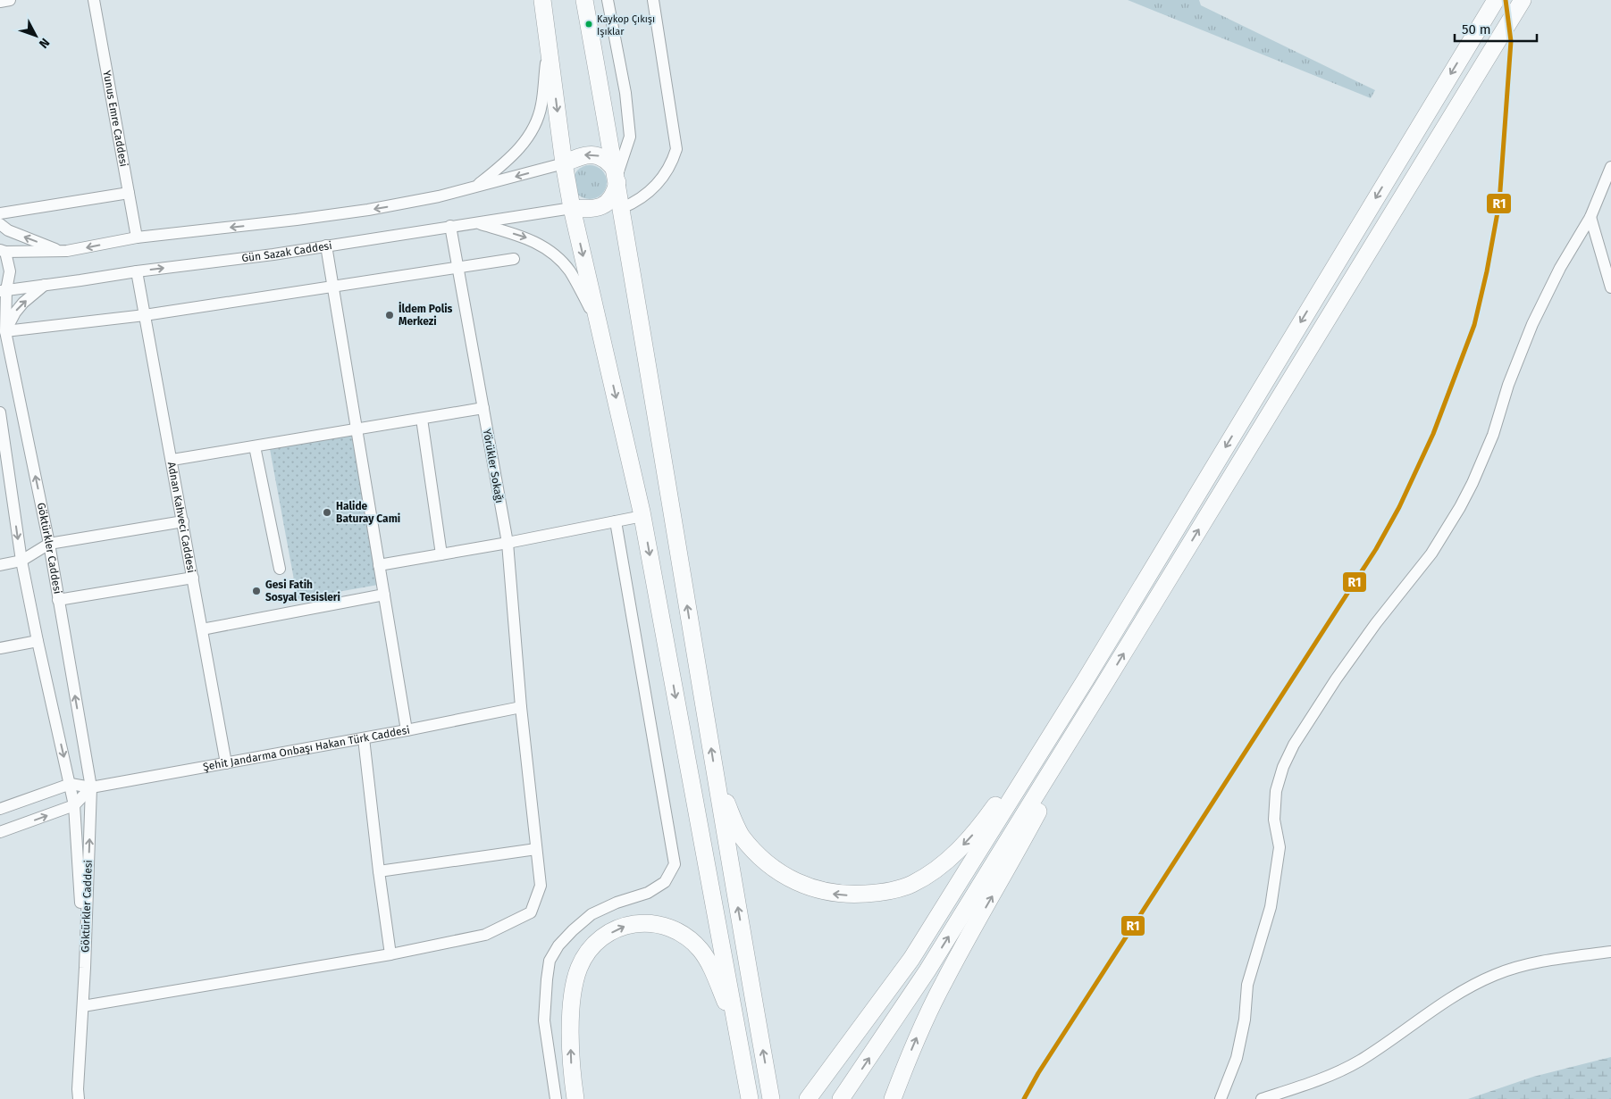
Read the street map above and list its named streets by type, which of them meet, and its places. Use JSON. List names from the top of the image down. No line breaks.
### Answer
{"streets":{"street":["Yunus Emre Caddesi","Gün Sazak Caddesi","Yörükler Sokağı","Adnan Kahveci Caddesi","Göktürkler Caddesi","Şehit Jandarma Onbaşı Hakan Türk Caddesi"]},"crossings":[["Gün Sazak Caddesi","Yörükler Sokağı"],["Gün Sazak Caddesi","Adnan Kahveci Caddesi"],["Gün Sazak Caddesi","Göktürkler Caddesi"],["Yörükler Sokağı","Şehit Jandarma Onbaşı Hakan Türk Caddesi"],["Adnan Kahveci Caddesi","Şehit Jandarma Onbaşı Hakan Türk Caddesi"],["Göktürkler Caddesi","Şehit Jandarma Onbaşı Hakan Türk Caddesi"]],"places":["Kaykop Çıkışı Işıklar","İldem Polis Merkezi","Halide Baturay Cami","Gesi Fatih Sosyal Tesisleri"],"lines":["transit line R1"],"scale_bar":"50 m","north":"bottom right"}
